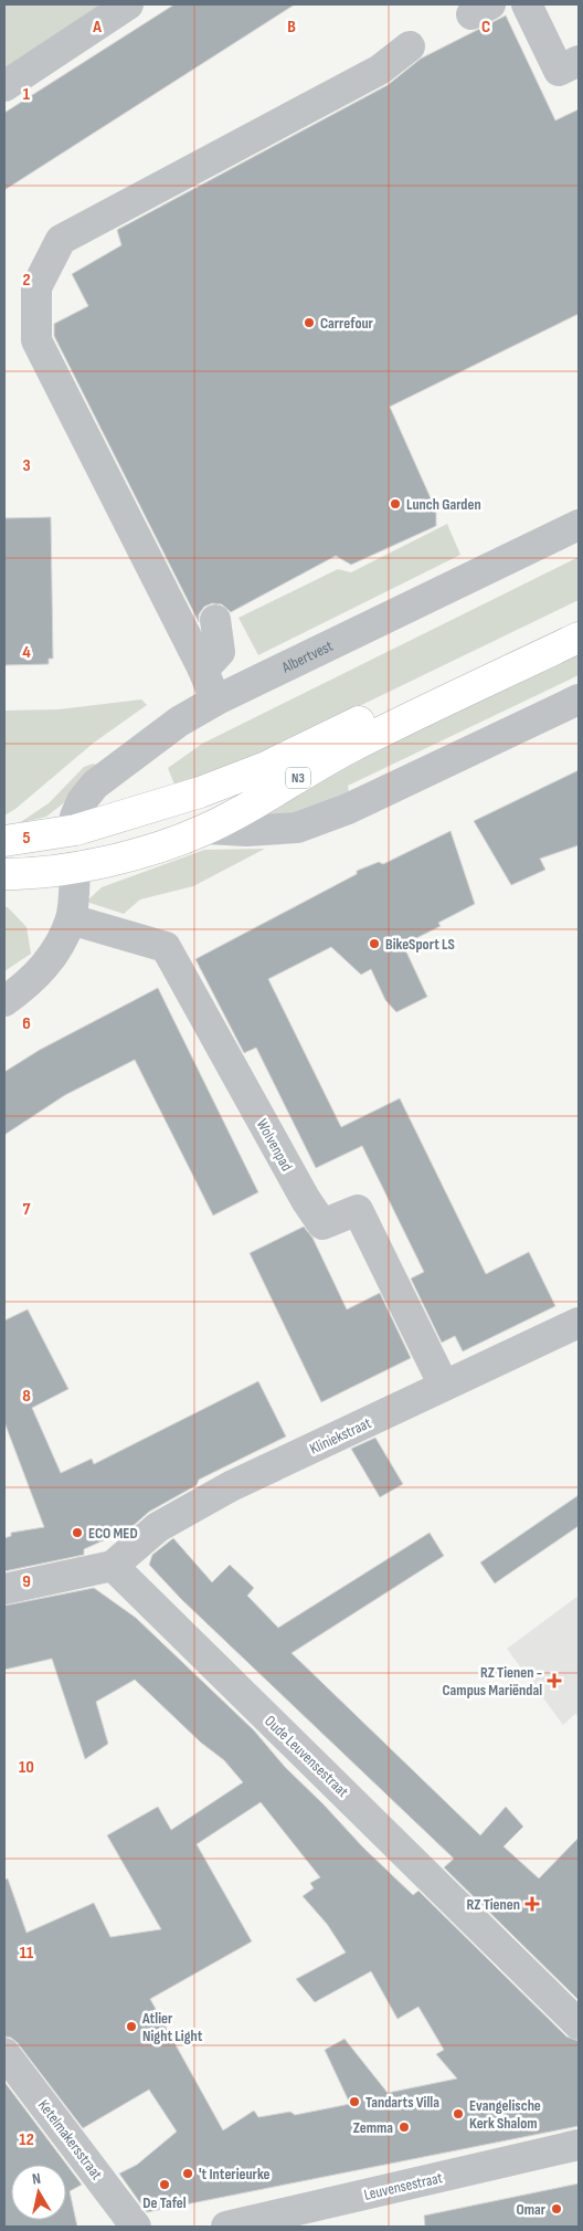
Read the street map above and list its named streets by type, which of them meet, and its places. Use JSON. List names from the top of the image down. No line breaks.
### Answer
{"streets":{"main road":["N3"],"street":["Albertvest","Wolvenpad","Kliniekstraat","Oude Leuvensestraat","Ketelmakersstraat","Leuvensestraat"]},"crossings":[["Albertvest","N3"],["Wolvenpad","Kliniekstraat"],["Kliniekstraat","Oude Leuvensestraat"]],"places":{"other":["Carrefour","Lunch Garden","BikeSport LS","ECO MED","Atlier Night Light","Tandarts Villa","Evangelische Kerk Shalom","Zemma","'t Interieurke","De Tafel","Omar"],"health":["RZ Tienen - Campus Mariëndal","RZ Tienen"]},"north":"top","grid":{"columns":["A","B","C"],"rows":["1","2","3","4","5","6","7","8","9","10","11","12"]}}
